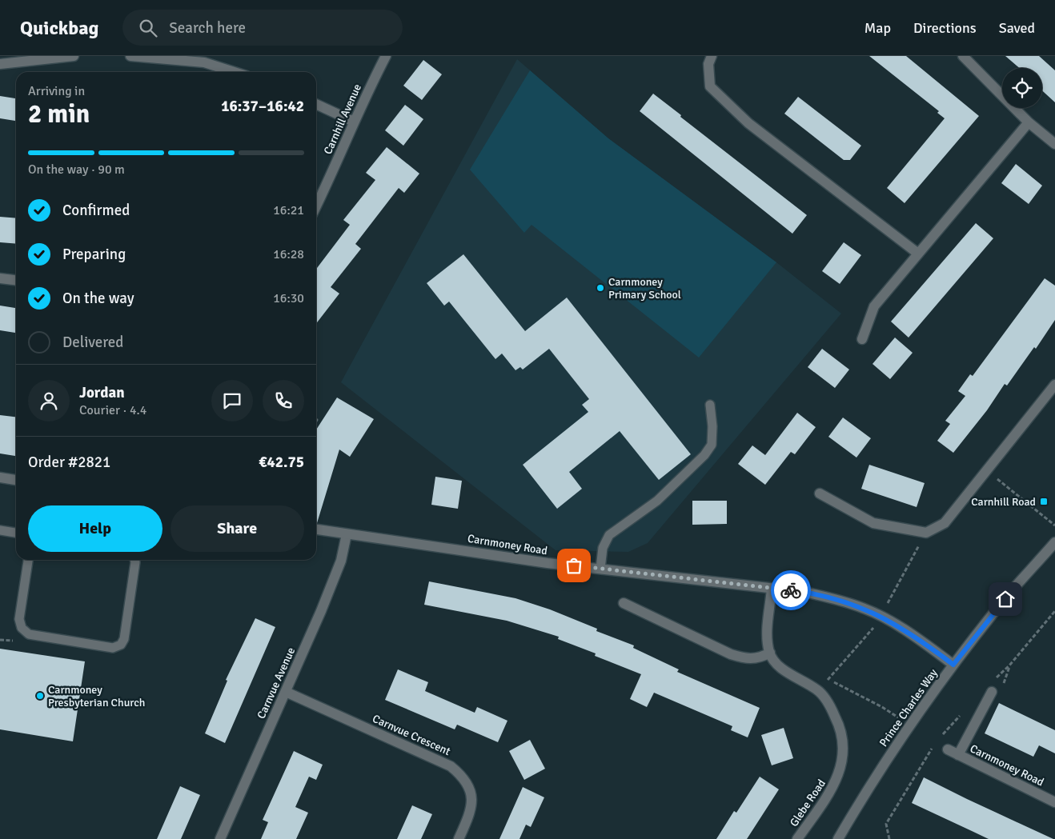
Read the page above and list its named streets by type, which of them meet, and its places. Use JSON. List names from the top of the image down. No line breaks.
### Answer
{"streets":{"street":["Carnhill Avenue","Carnmoney Road","Carnvue Avenue","Prince Charles Way","Carnvue Crescent","Glebe Road"]},"crossings":[["Carnmoney Road","Carnvue Avenue"],["Carnmoney Road","Prince Charles Way"],["Carnvue Avenue","Carnvue Crescent"]],"places":{"other":["Carnmoney Primary School","Carnmoney Presbyterian Church"],"transit":["Carnhill Road"]},"page":{"header":"Quickbag","search":"Search here","nav":["Map","Directions","Saved"],"heading":["2 min","Arriving in","16:37–16:42"],"panel":["Jordan","Courier · 4.4","Order #2821","€42.75"],"bar":"On the way · 90 m","list":[["Confirmed","16:21"],["Preparing","16:28"],["On the way","16:30"],"Delivered"],"buttons":["Help","Share"]}}
